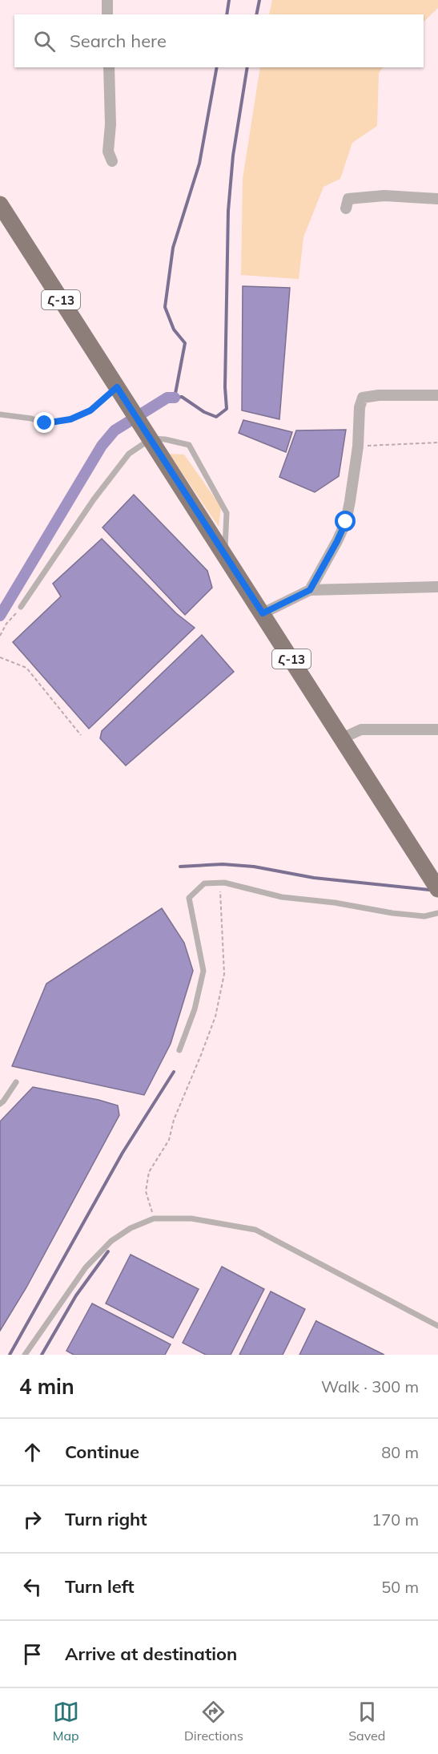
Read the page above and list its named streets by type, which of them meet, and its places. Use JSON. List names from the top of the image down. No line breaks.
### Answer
{"streets":{"main road":["Հ-13"]},"page":{"search":"Search here","heading":["4 min","Walk · 300 m"],"list":[["Continue","80 m"],["Turn right","170 m"],["Turn left","50 m"],"Arrive at destination"],"nav":["Map","Directions","Saved"]}}
